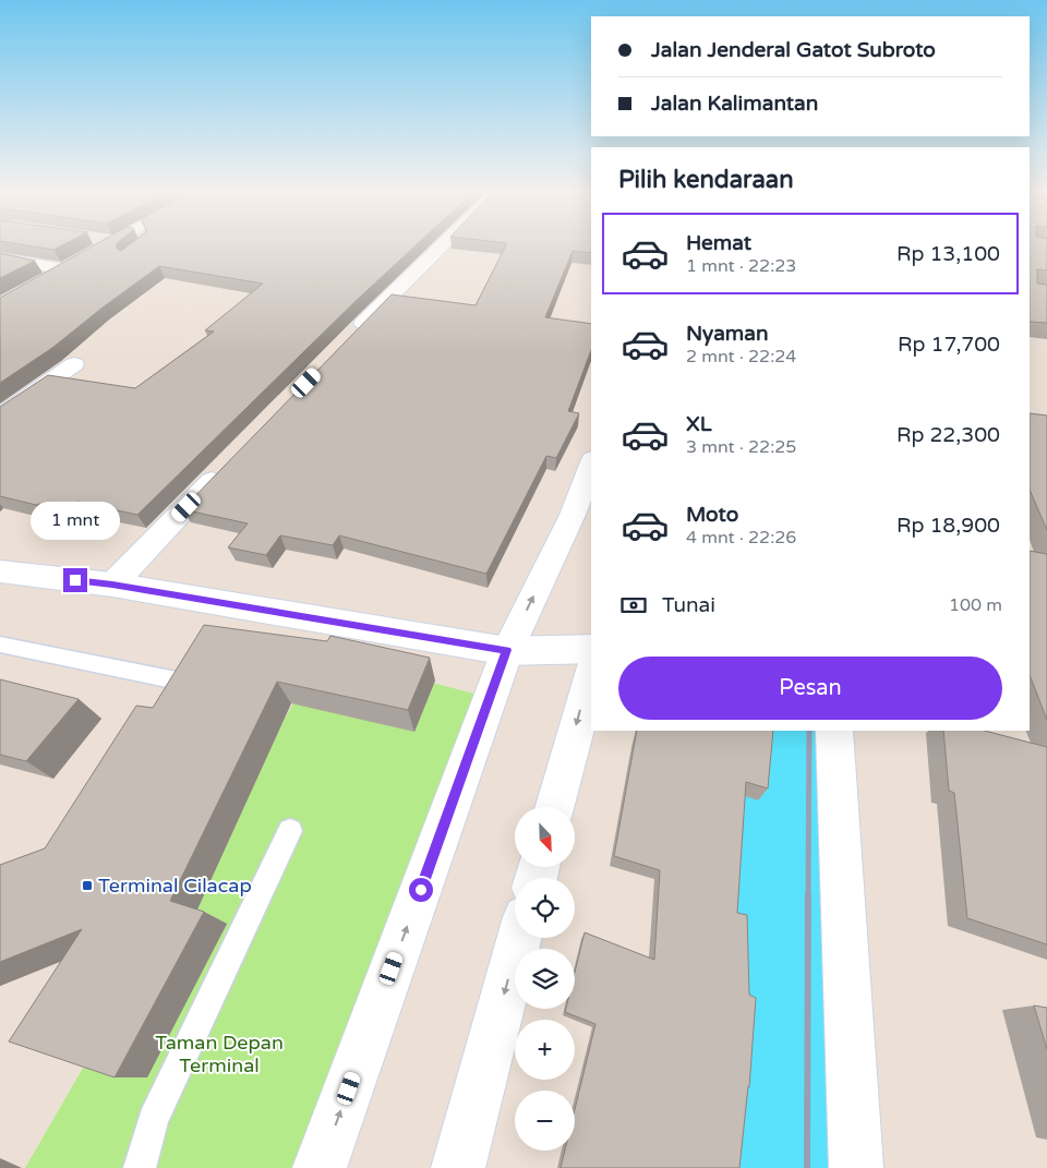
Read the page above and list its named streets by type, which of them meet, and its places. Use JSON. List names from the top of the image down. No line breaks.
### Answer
{"parks":["Taman Depan Terminal"],"places":{"transit":["Terminal Cilacap"]},"north":"bottom right","page":{"banner":["Jalan Jenderal Gatot Subroto","Jalan Kalimantan"],"heading":"Pilih kendaraan","list":[{"name":"Hemat","note":"1 mnt · 22:23","value":"Rp 13,100"},{"name":"Nyaman","note":"2 mnt · 22:24","value":"Rp 17,700"},{"name":"XL","note":"3 mnt · 22:25","value":"Rp 22,300"},{"name":"Moto","note":"4 mnt · 22:26","value":"Rp 18,900"}],"bubble":"1 mnt","pay":["Tunai","100 m"],"buttons":"Pesan","map_buttons":["+","−"]}}
